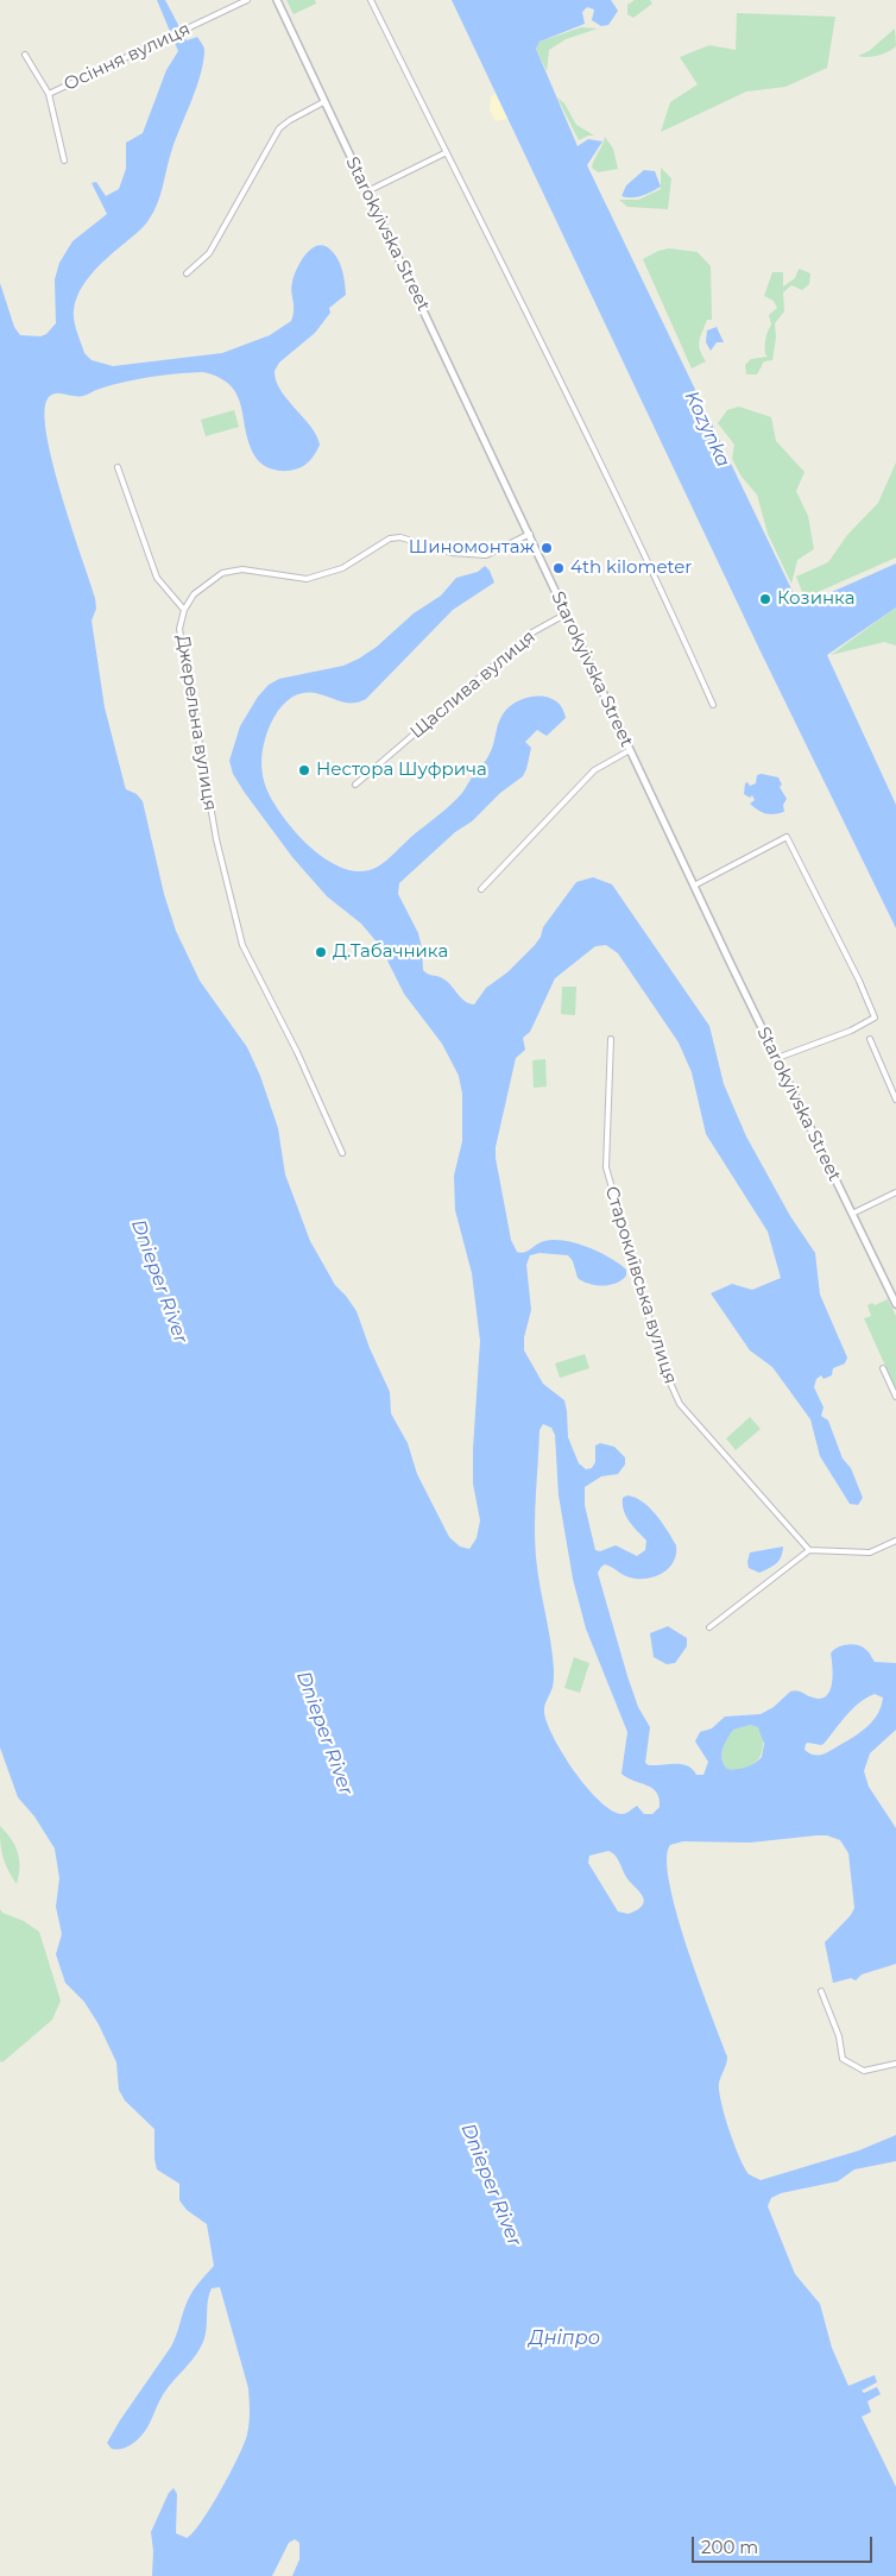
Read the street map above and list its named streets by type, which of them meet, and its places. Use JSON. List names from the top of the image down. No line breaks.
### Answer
{"streets":{"street":["Осіння вулиця","Starokyivska Street","Щаслива вулиця","Джерельна вулиця","Старокиївська вулиця"]},"crossings":[["Starokyivska Street","Щаслива вулиця"],["Starokyivska Street","Джерельна вулиця"]],"water":["Kozynka","Dnieper River","Дніпро"],"places":["Шиномонтаж","4th kilometer","Козинка","Нестора Шуфрича","Д.Табачника"],"scale_bar":"200 m"}
